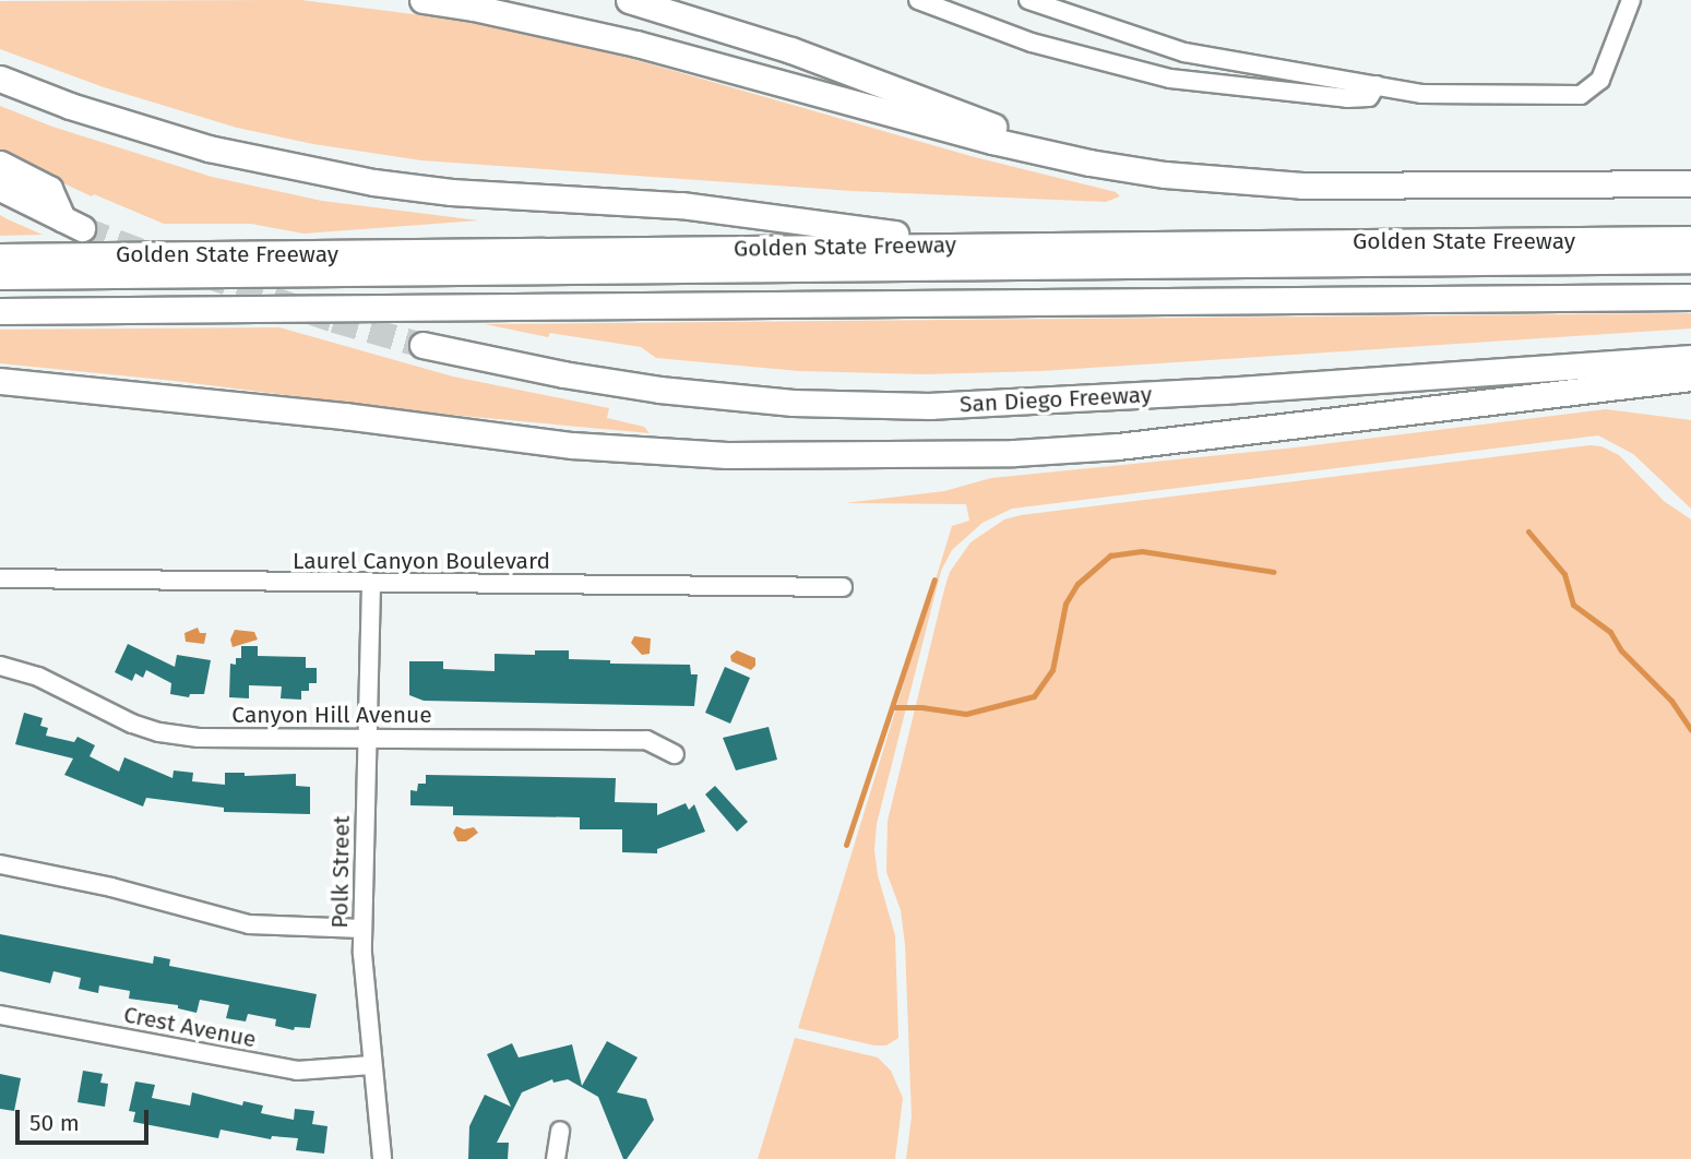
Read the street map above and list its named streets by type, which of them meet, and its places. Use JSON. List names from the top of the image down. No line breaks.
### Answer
{"streets":{"highway":["Golden State Freeway","San Diego Freeway"],"street":["Laurel Canyon Boulevard","Canyon Hill Avenue","Polk Street","Crest Avenue"]},"crossings":[["Laurel Canyon Boulevard","Polk Street"],["Canyon Hill Avenue","Polk Street"],["Polk Street","Crest Avenue"]],"scale_bar":"50 m"}
